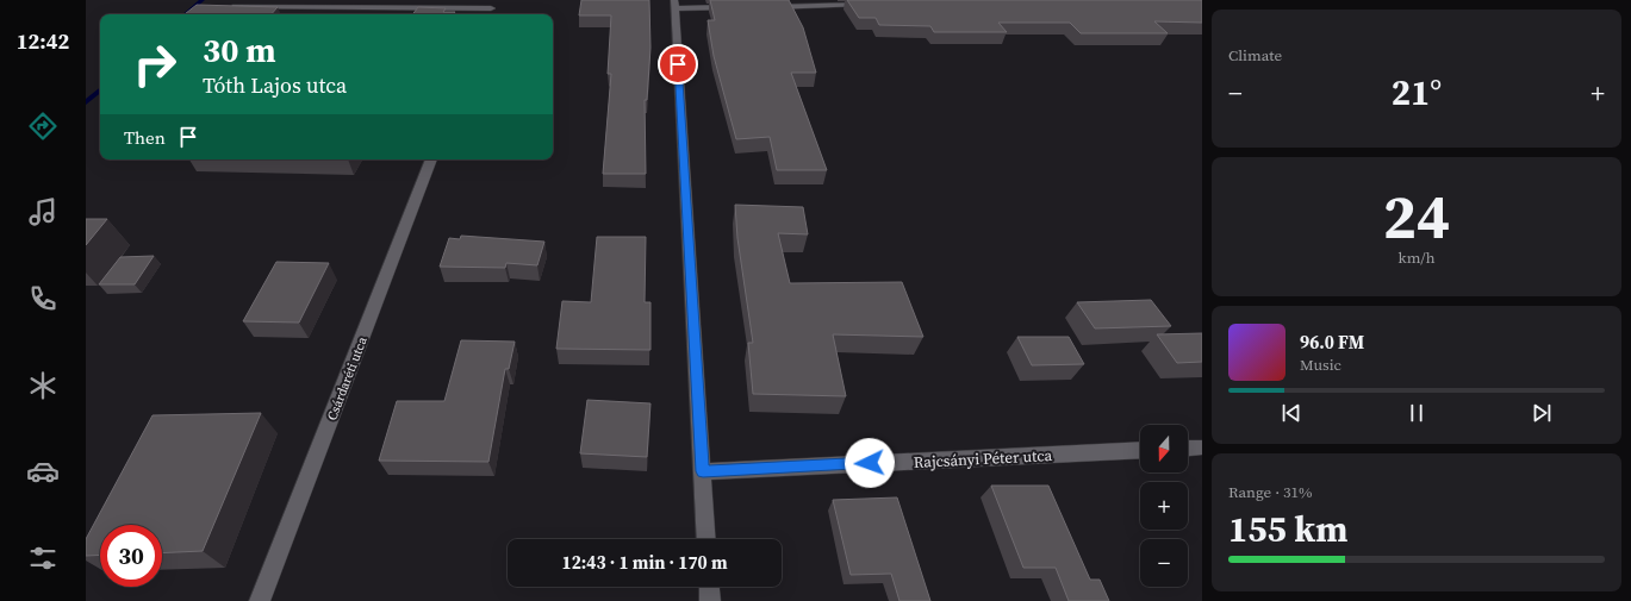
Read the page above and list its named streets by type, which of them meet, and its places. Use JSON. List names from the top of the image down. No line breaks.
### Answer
{"streets":{"street":["Csárdaréti utca","Rajcsányi Péter utca"]},"north":"bottom","page":{"tabs":"12:42","tile":["Climate",["24","km/h"],["Range · 31%","155 km"]],"turn":["30 m","Tóth Lajos utca"],"heat":["−","21°","+"],"then":"Then","song":["96.0 FM","Music"],"map_buttons":["+","−"],"limit":"30","trip":"12:43 · 1 min · 170 m"}}
